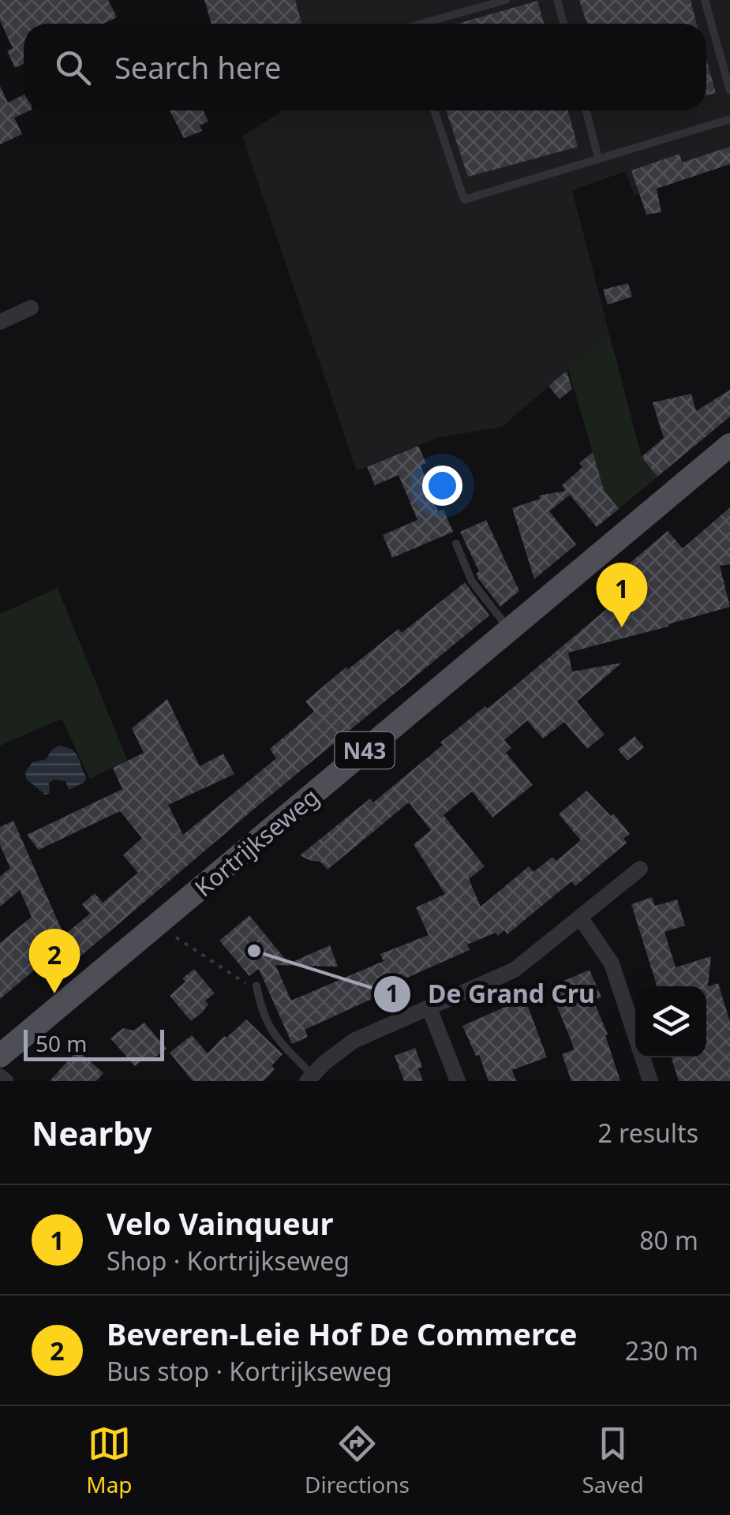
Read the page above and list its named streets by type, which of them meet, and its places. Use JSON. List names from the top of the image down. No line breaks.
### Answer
{"streets":{"main road":["N43","Kortrijkseweg"]},"places":["De Grand Cru"],"scale_bar":"50 m","page":{"search":"Search here","pins":["1","2"],"scale":"50 m","heading":["Nearby","2 results"],"list":[{"mark":"1","name":"Velo Vainqueur","note":"Shop · Kortrijkseweg","value":"80 m"},{"mark":"2","name":"Beveren-Leie Hof De Commerce","note":"Bus stop · Kortrijkseweg","value":"230 m"}],"nav":["Map","Directions","Saved"]}}
